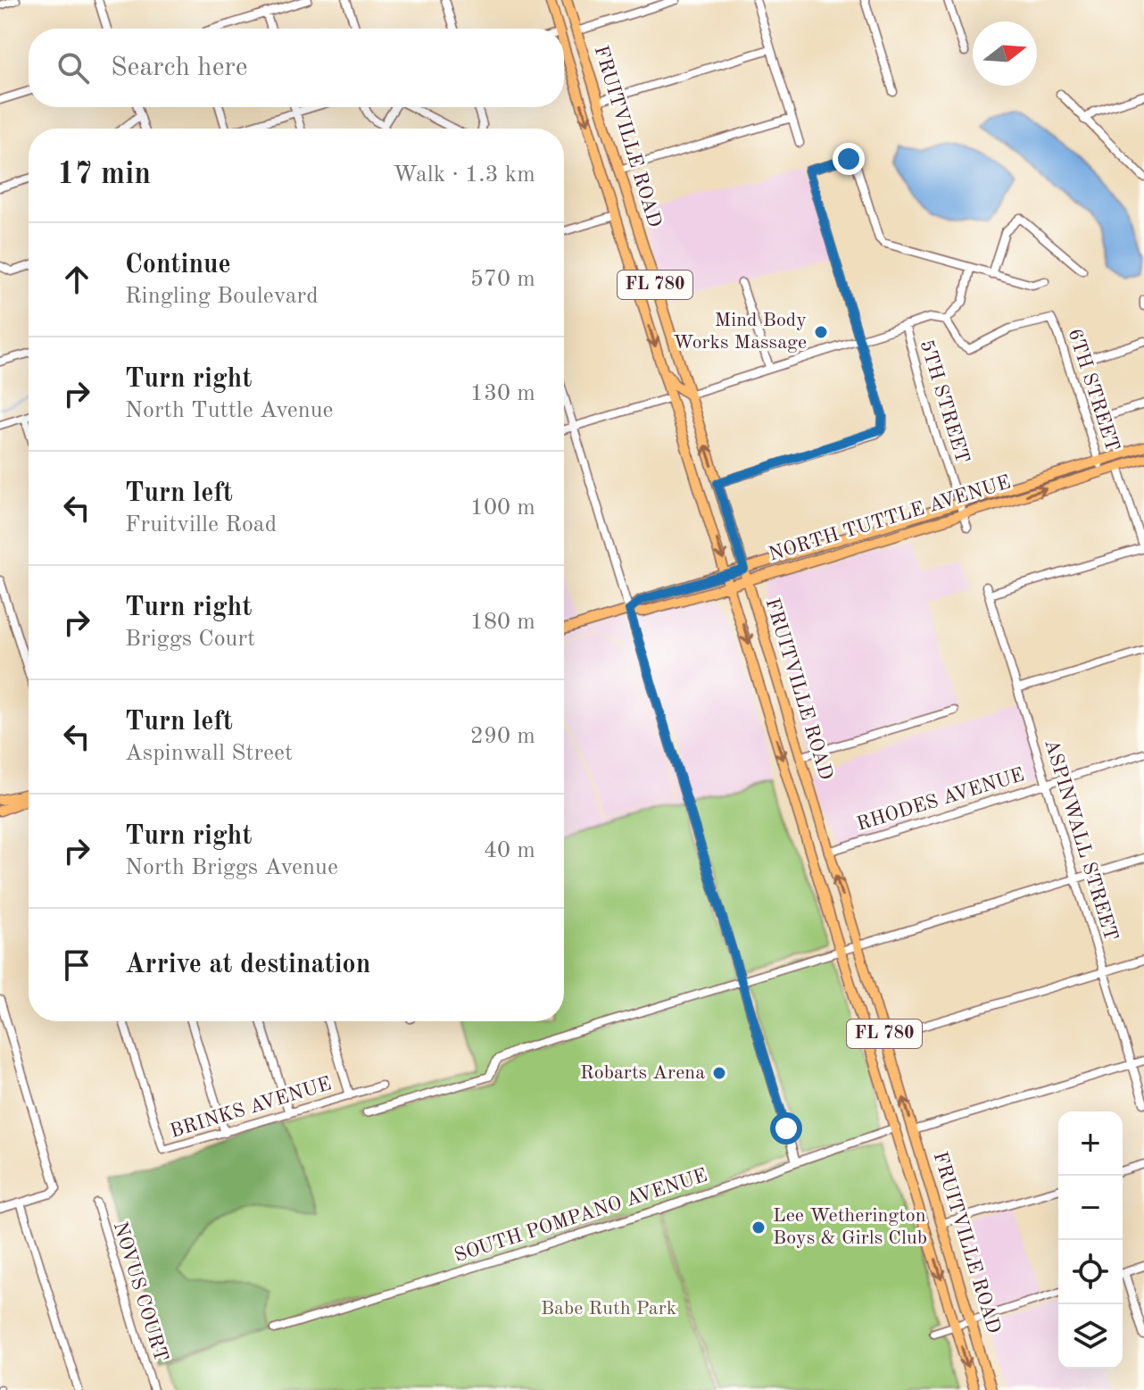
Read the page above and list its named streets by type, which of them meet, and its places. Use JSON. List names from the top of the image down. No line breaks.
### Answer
{"streets":{"main road":["FRUITVILLE ROAD","FL 780","NORTH TUTTLE AVENUE"],"street":["6TH STREET","5TH STREET","RHODES AVENUE","ASPINWALL STREET","BRINKS AVENUE","SOUTH POMPANO AVENUE","NOVUS COURT"]},"crossings":[["FRUITVILLE ROAD","NORTH TUTTLE AVENUE"],["FRUITVILLE ROAD","RHODES AVENUE"],["FRUITVILLE ROAD","SOUTH POMPANO AVENUE"],["6TH STREET","NORTH TUTTLE AVENUE"],["6TH STREET","ASPINWALL STREET"],["5TH STREET","NORTH TUTTLE AVENUE"],["RHODES AVENUE","ASPINWALL STREET"]],"parks":["Babe Ruth Park"],"places":["Mind Body Works Massage","Robarts Arena","Lee Wetherington Boys & Girls Club"],"north":"right","page":{"search":"Search here","heading":["17 min","Walk · 1.3 km"],"list":[["Continue","Ringling Boulevard","570 m"],["Turn right","North Tuttle Avenue","130 m"],["Turn left","Fruitville Road","100 m"],["Turn right","Briggs Court","180 m"],["Turn left","Aspinwall Street","290 m"],["Turn right","North Briggs Avenue","40 m"],"Arrive at destination"],"map_buttons":["+","−"]}}
